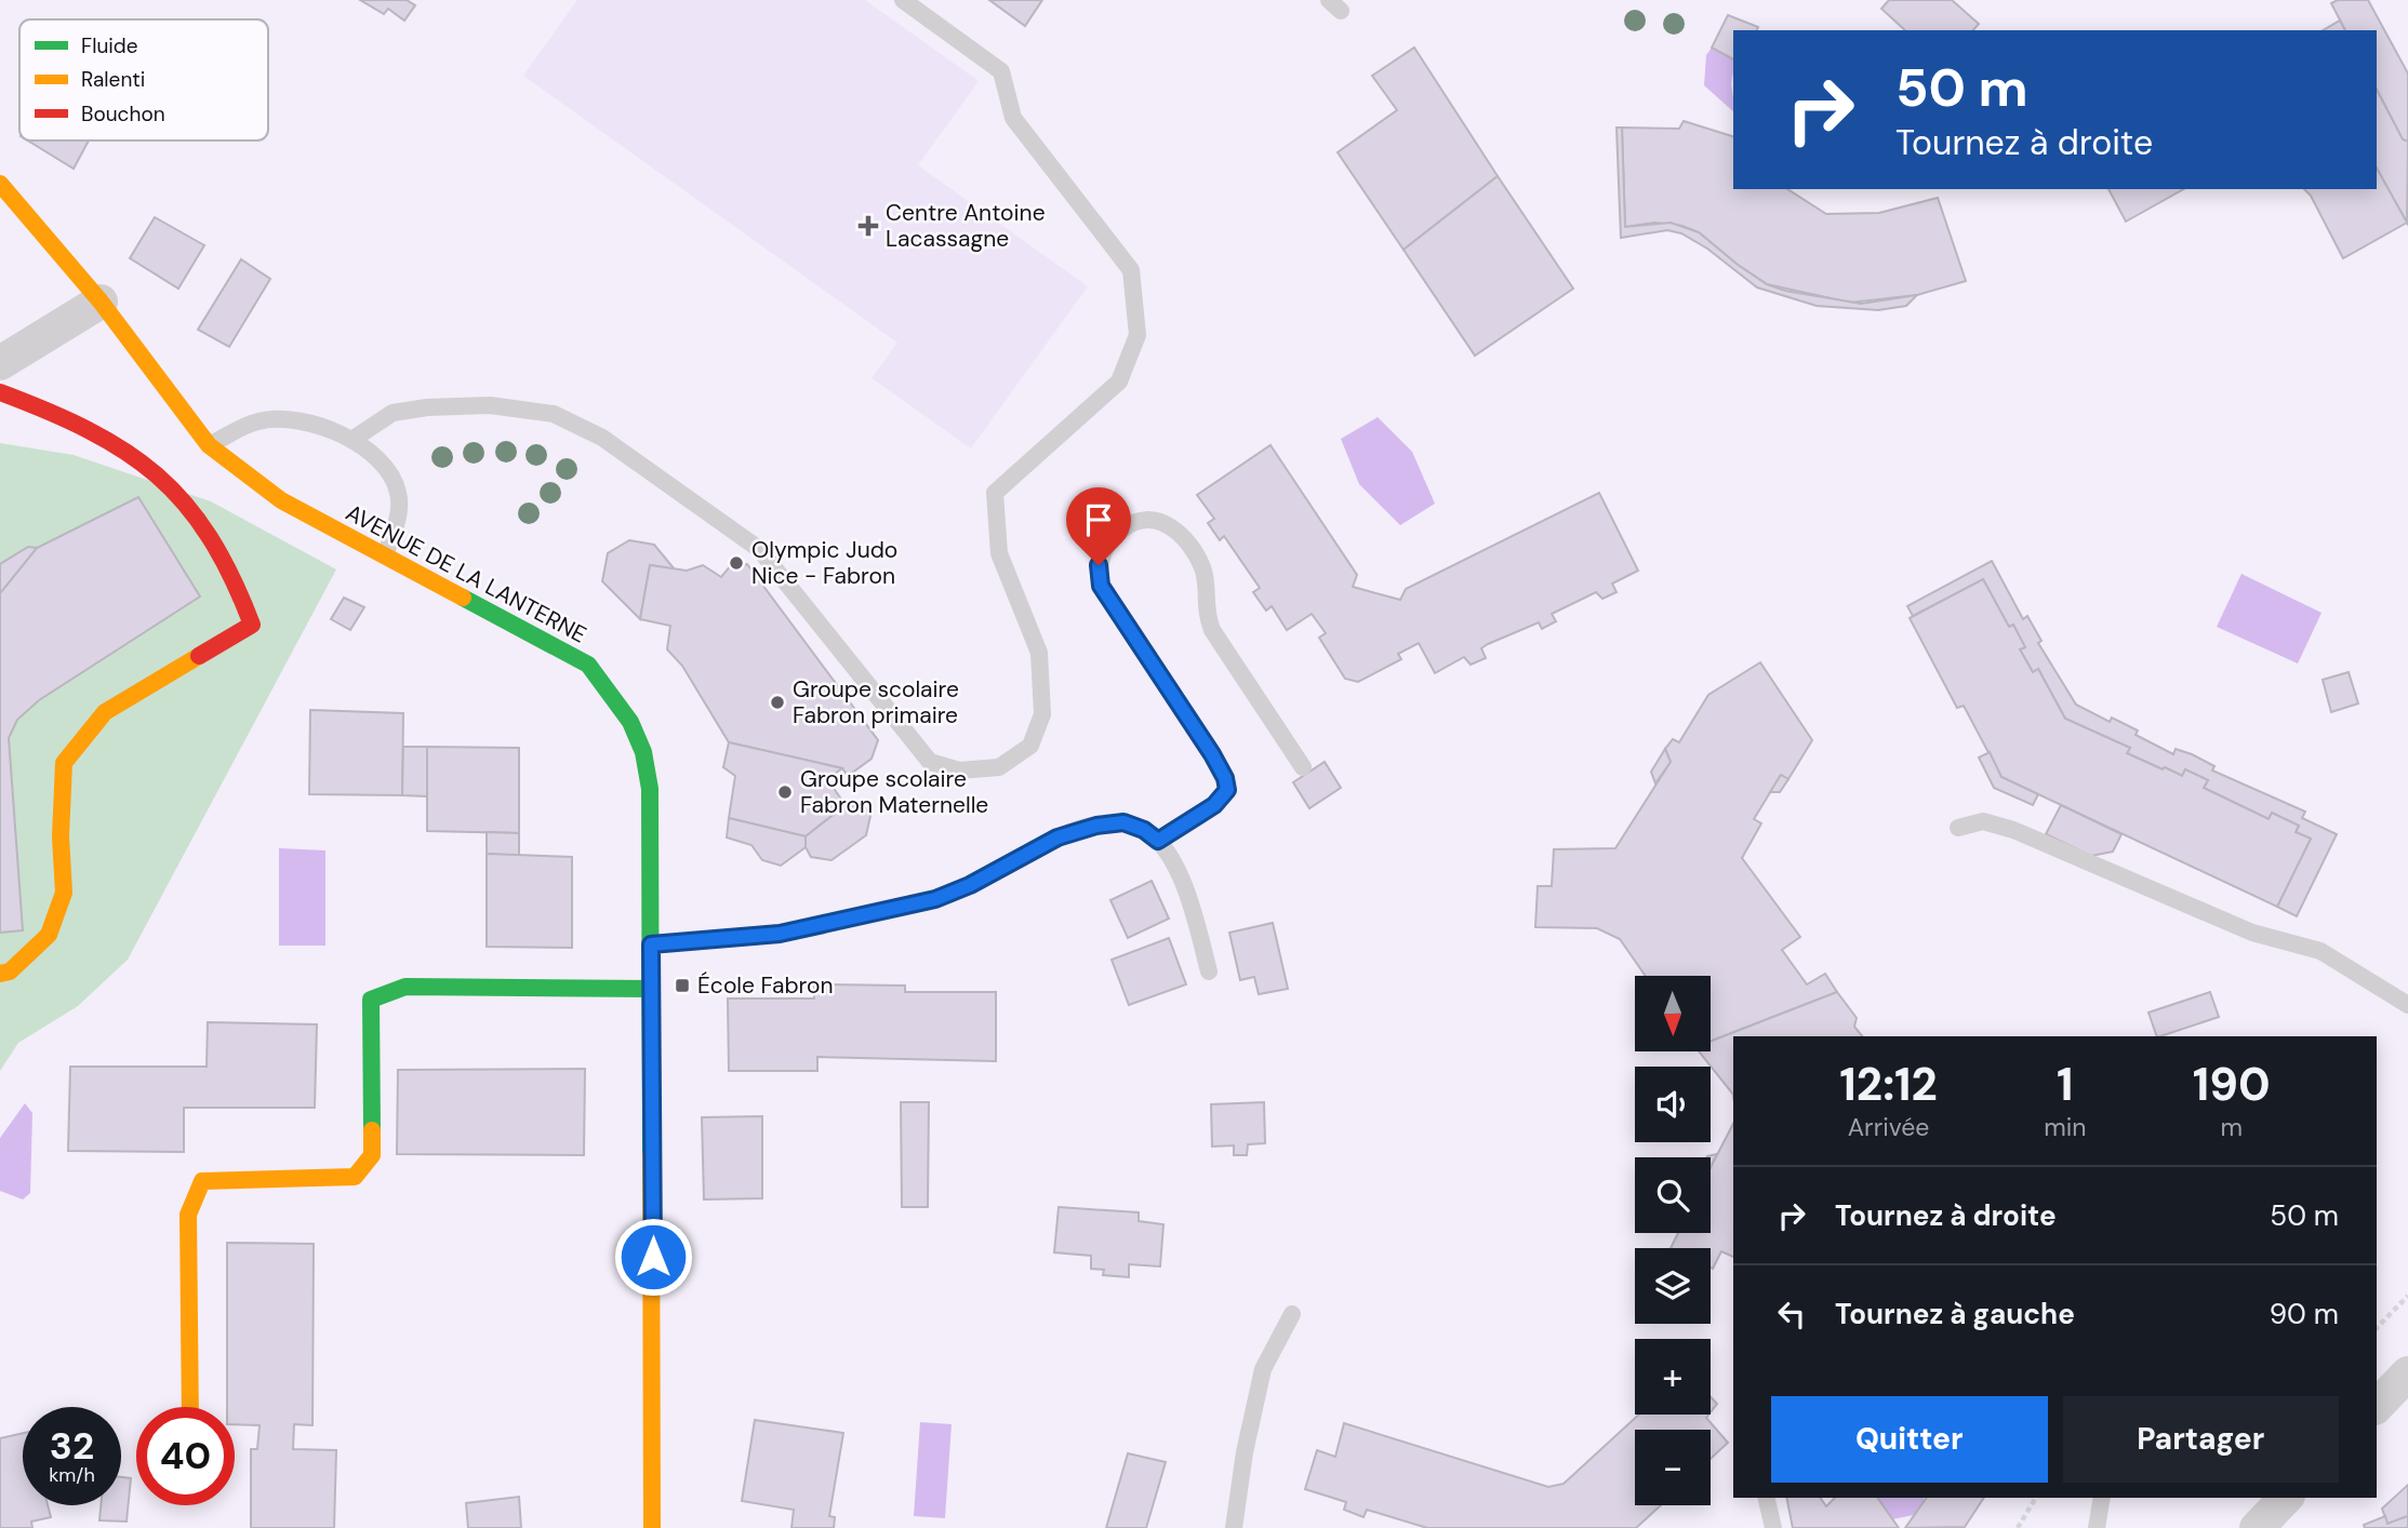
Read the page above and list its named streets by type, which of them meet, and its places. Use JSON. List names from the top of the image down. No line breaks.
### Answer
{"streets":{"street":["AVENUE DE LA LANTERNE"]},"places":{"health":["Centre Antoine Lacassagne"],"other":["Olympic Judo Nice - Fabron","Groupe scolaire Fabron primaire","Groupe scolaire Fabron Maternelle"],"transit":["École Fabron"]},"legend":["Fluide","Ralenti","Bouchon"],"north":"bottom","page":{"turn":["50 m","Tournez à droite"],"map_buttons":["+","−"],"eta":["12:12","Arrivée","1","min","190","m"],"list":[{"name":"Tournez à droite","value":"50 m"},{"name":"Tournez à gauche","value":"90 m"}],"buttons":["Quitter","Partager"],"speed":"32 km/h","limit":"40"}}
